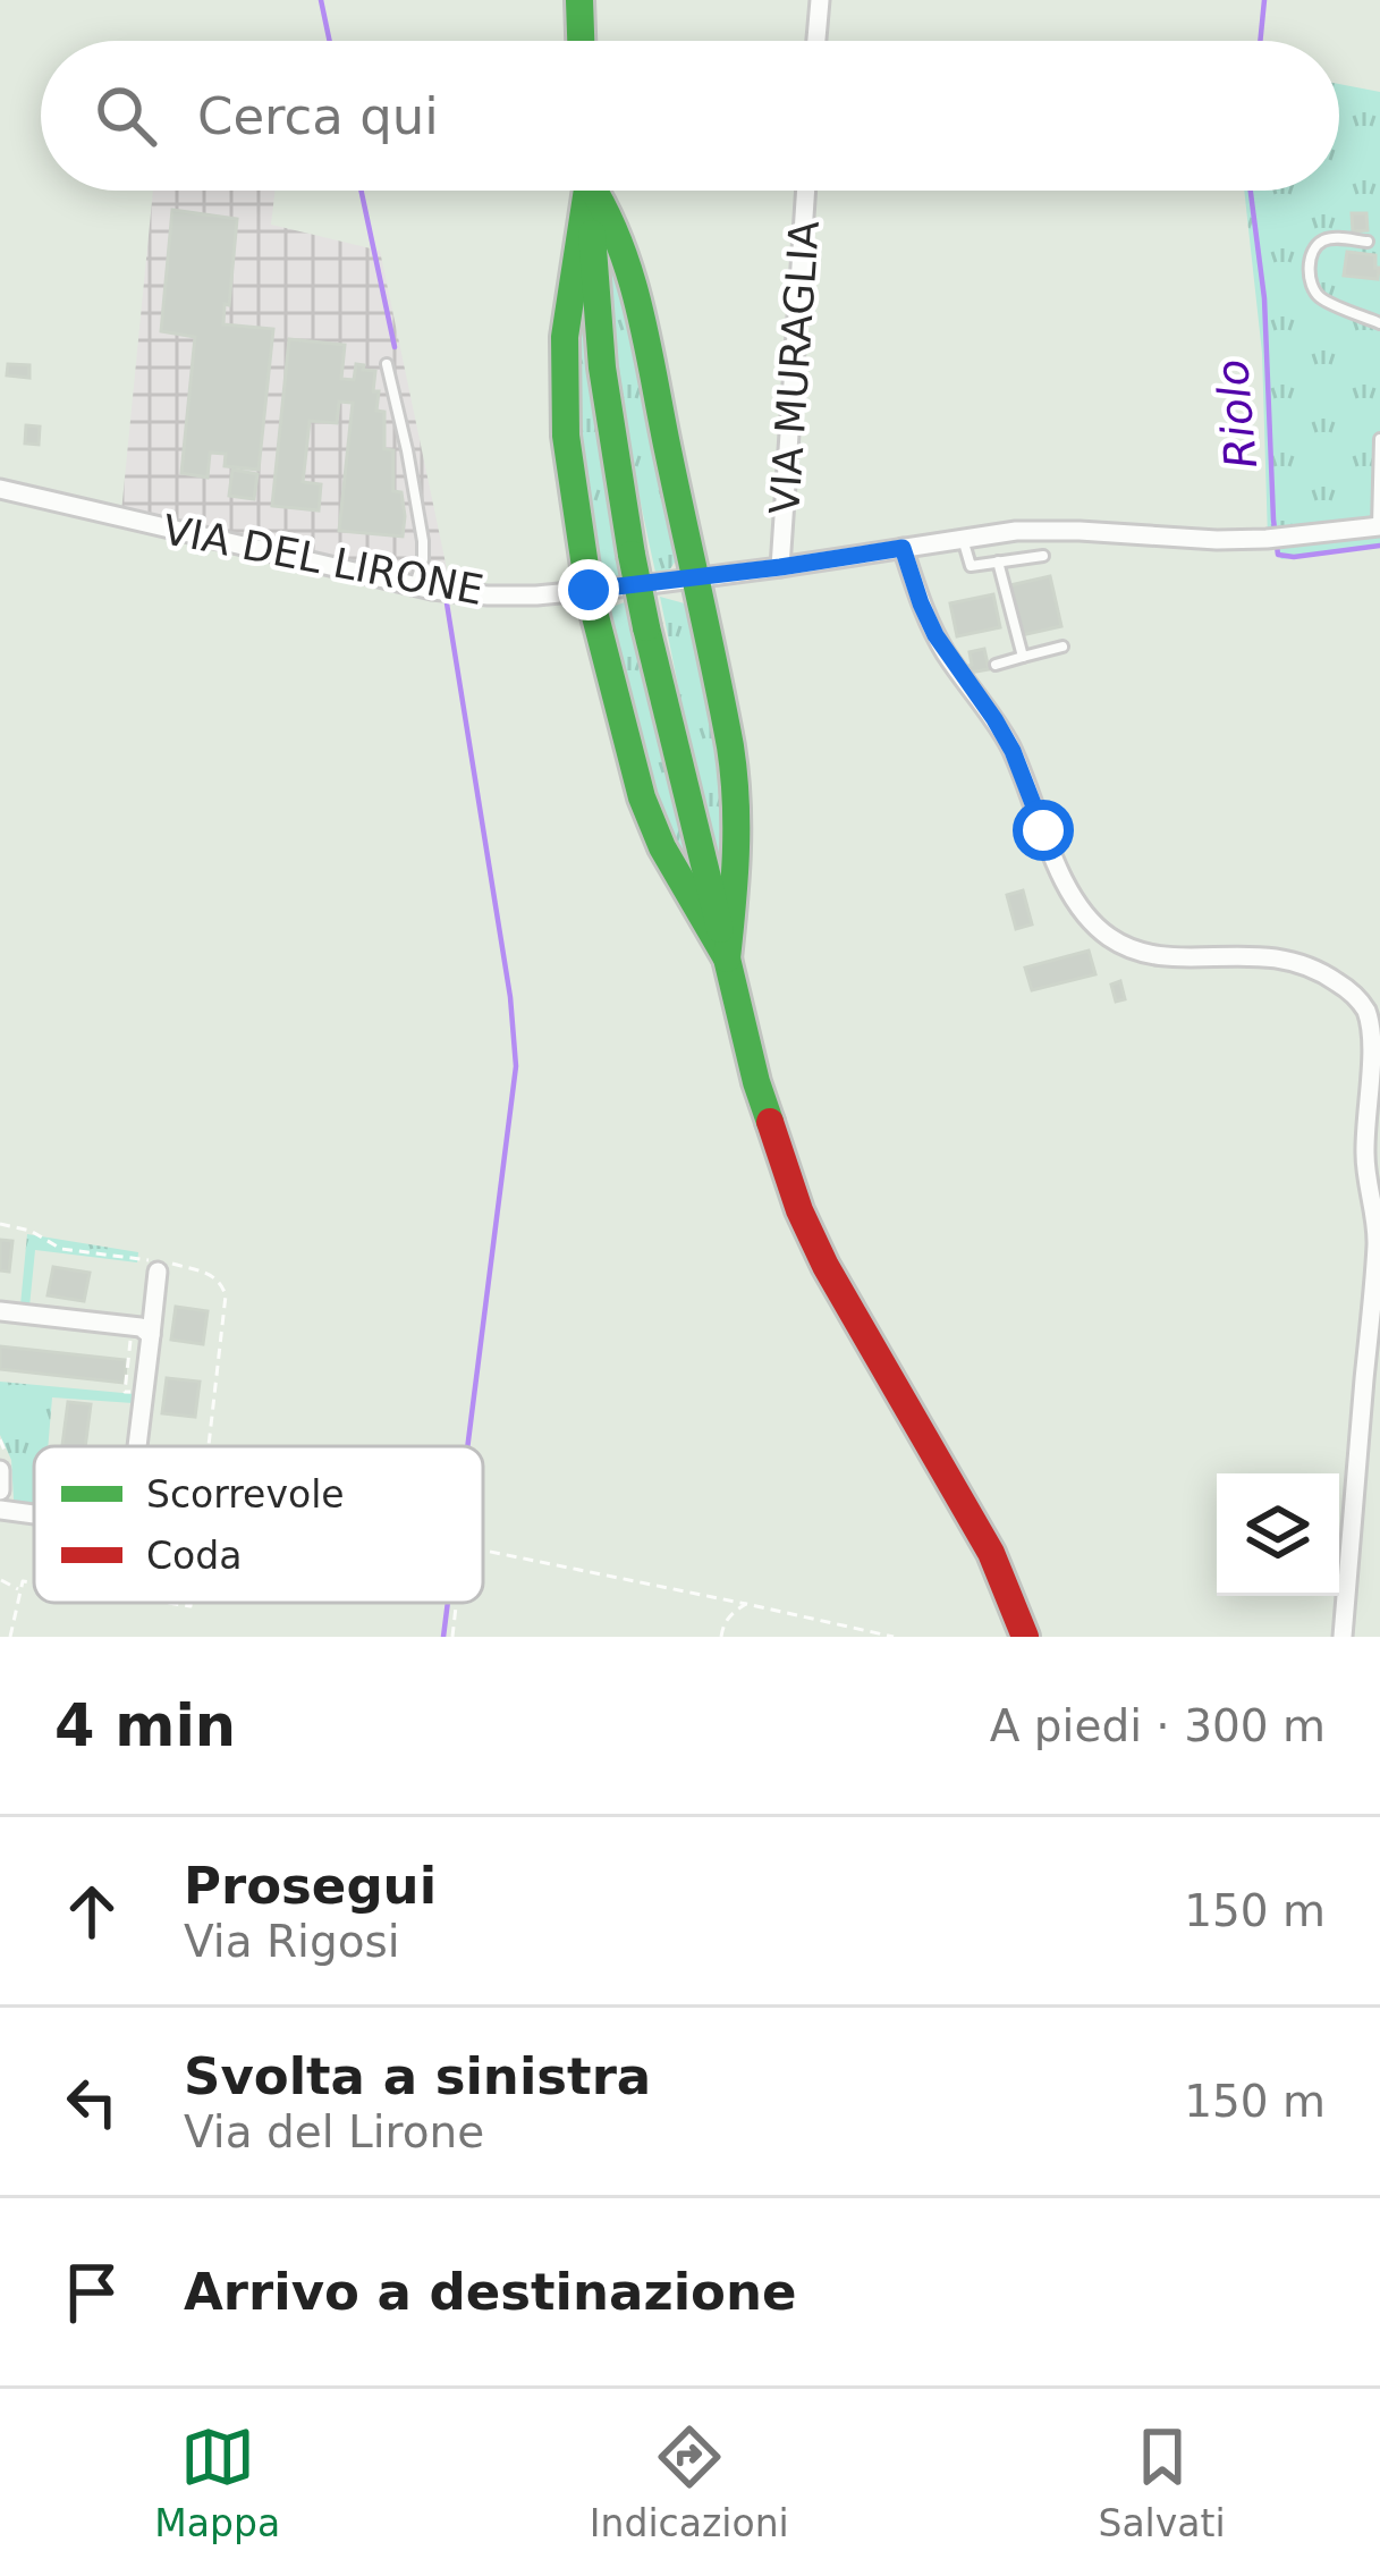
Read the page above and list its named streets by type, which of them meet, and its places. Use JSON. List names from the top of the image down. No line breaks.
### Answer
{"streets":{"street":["VIA MURAGLIA","VIA DEL LIRONE"]},"crossings":[["VIA MURAGLIA","VIA DEL LIRONE"]],"water":["Riolo"],"legend":["Scorrevole","Coda"],"page":{"search":"Cerca qui","heading":["4 min","A piedi · 300 m"],"list":[["Prosegui","Via Rigosi","150 m"],["Svolta a sinistra","Via del Lirone","150 m"],"Arrivo a destinazione"],"nav":["Mappa","Indicazioni","Salvati"]}}
